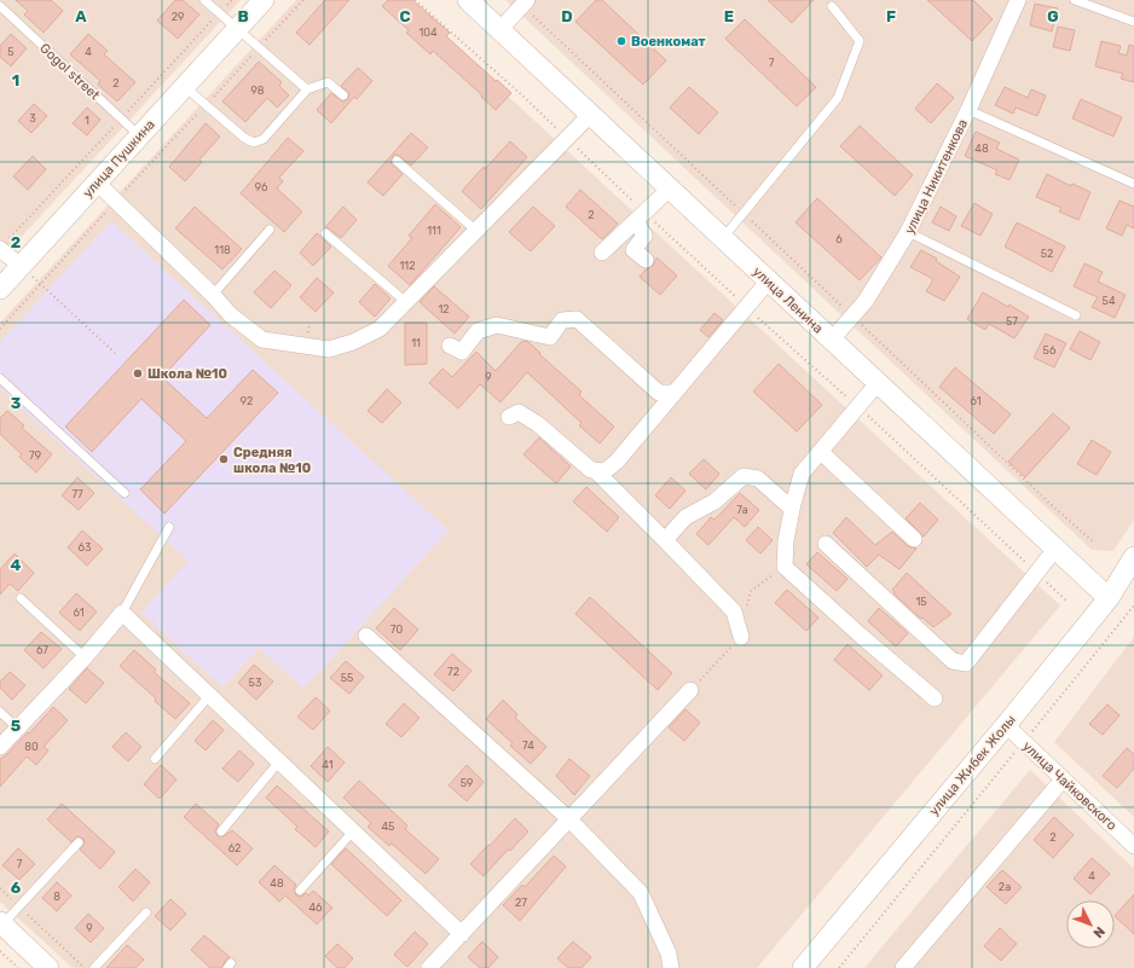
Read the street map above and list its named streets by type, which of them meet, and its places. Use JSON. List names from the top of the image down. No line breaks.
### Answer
{"streets":{"street":["улица Пушкина","улица Никитенкова","улица Ленина","улица Жибек Жолы","улица Чайковского"],"lane":["Gogol street"]},"crossings":[["Gogol street","улица Пушкина"],["улица Никитенкова","улица Ленина"],["улица Ленина","улица Жибек Жолы"],["улица Жибек Жолы","улица Чайковского"]],"places":["Военкомат","Школа №10","Средняя школа №10"],"house_numbers":["29","104","5","4","7","2","98","3","1","48","96","2","111","6","118","52","112","54","12","57","11","56","9","92","61","79","77","7а","63","15","61","70","67","72","55","53","74","80","41","59","45","2","62","7","4","48","2а","8","27","46","9"],"north":"bottom right","grid":{"columns":["A","B","C","D","E","F","G"],"rows":["1","2","3","4","5","6"]}}
